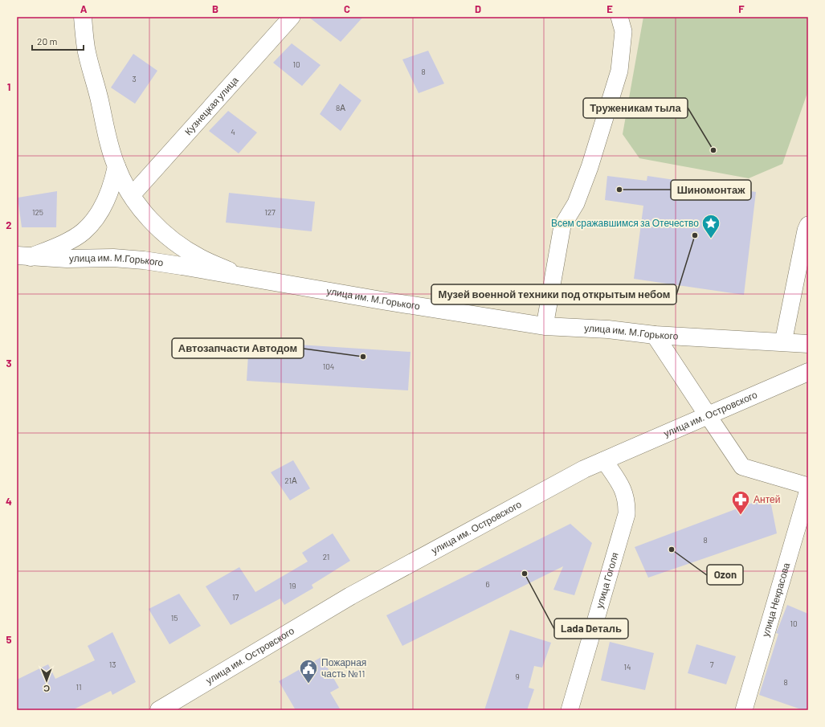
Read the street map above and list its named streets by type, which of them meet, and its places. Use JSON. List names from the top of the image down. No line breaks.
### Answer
{"streets":{"street":["Кузнецкая улица","улица им. М.Горького","улица им. Островского","улица Гоголя","улица Некрасова"]},"crossings":[["улица им. Островского","улица Гоголя"]],"places":{"other":["Труженикам тыла","Шиномонтаж","Музей военной техники под открытым небом","Автозапчасти Автодом","Ozon","Lada Dеталь"],"place":["Всем сражавшимся за Отечество"],"pharmacy":["Антей"],"public building":["Пожарная часть №11"]},"house_numbers":["10","8","3","8А","4","125","127","104","21А","8","21","6","19","17","15","10","13","7","14","9","8","11"],"scale_bar":"20 m","north":"bottom","grid":{"columns":["A","B","C","D","E","F"],"rows":["1","2","3","4","5"]}}
